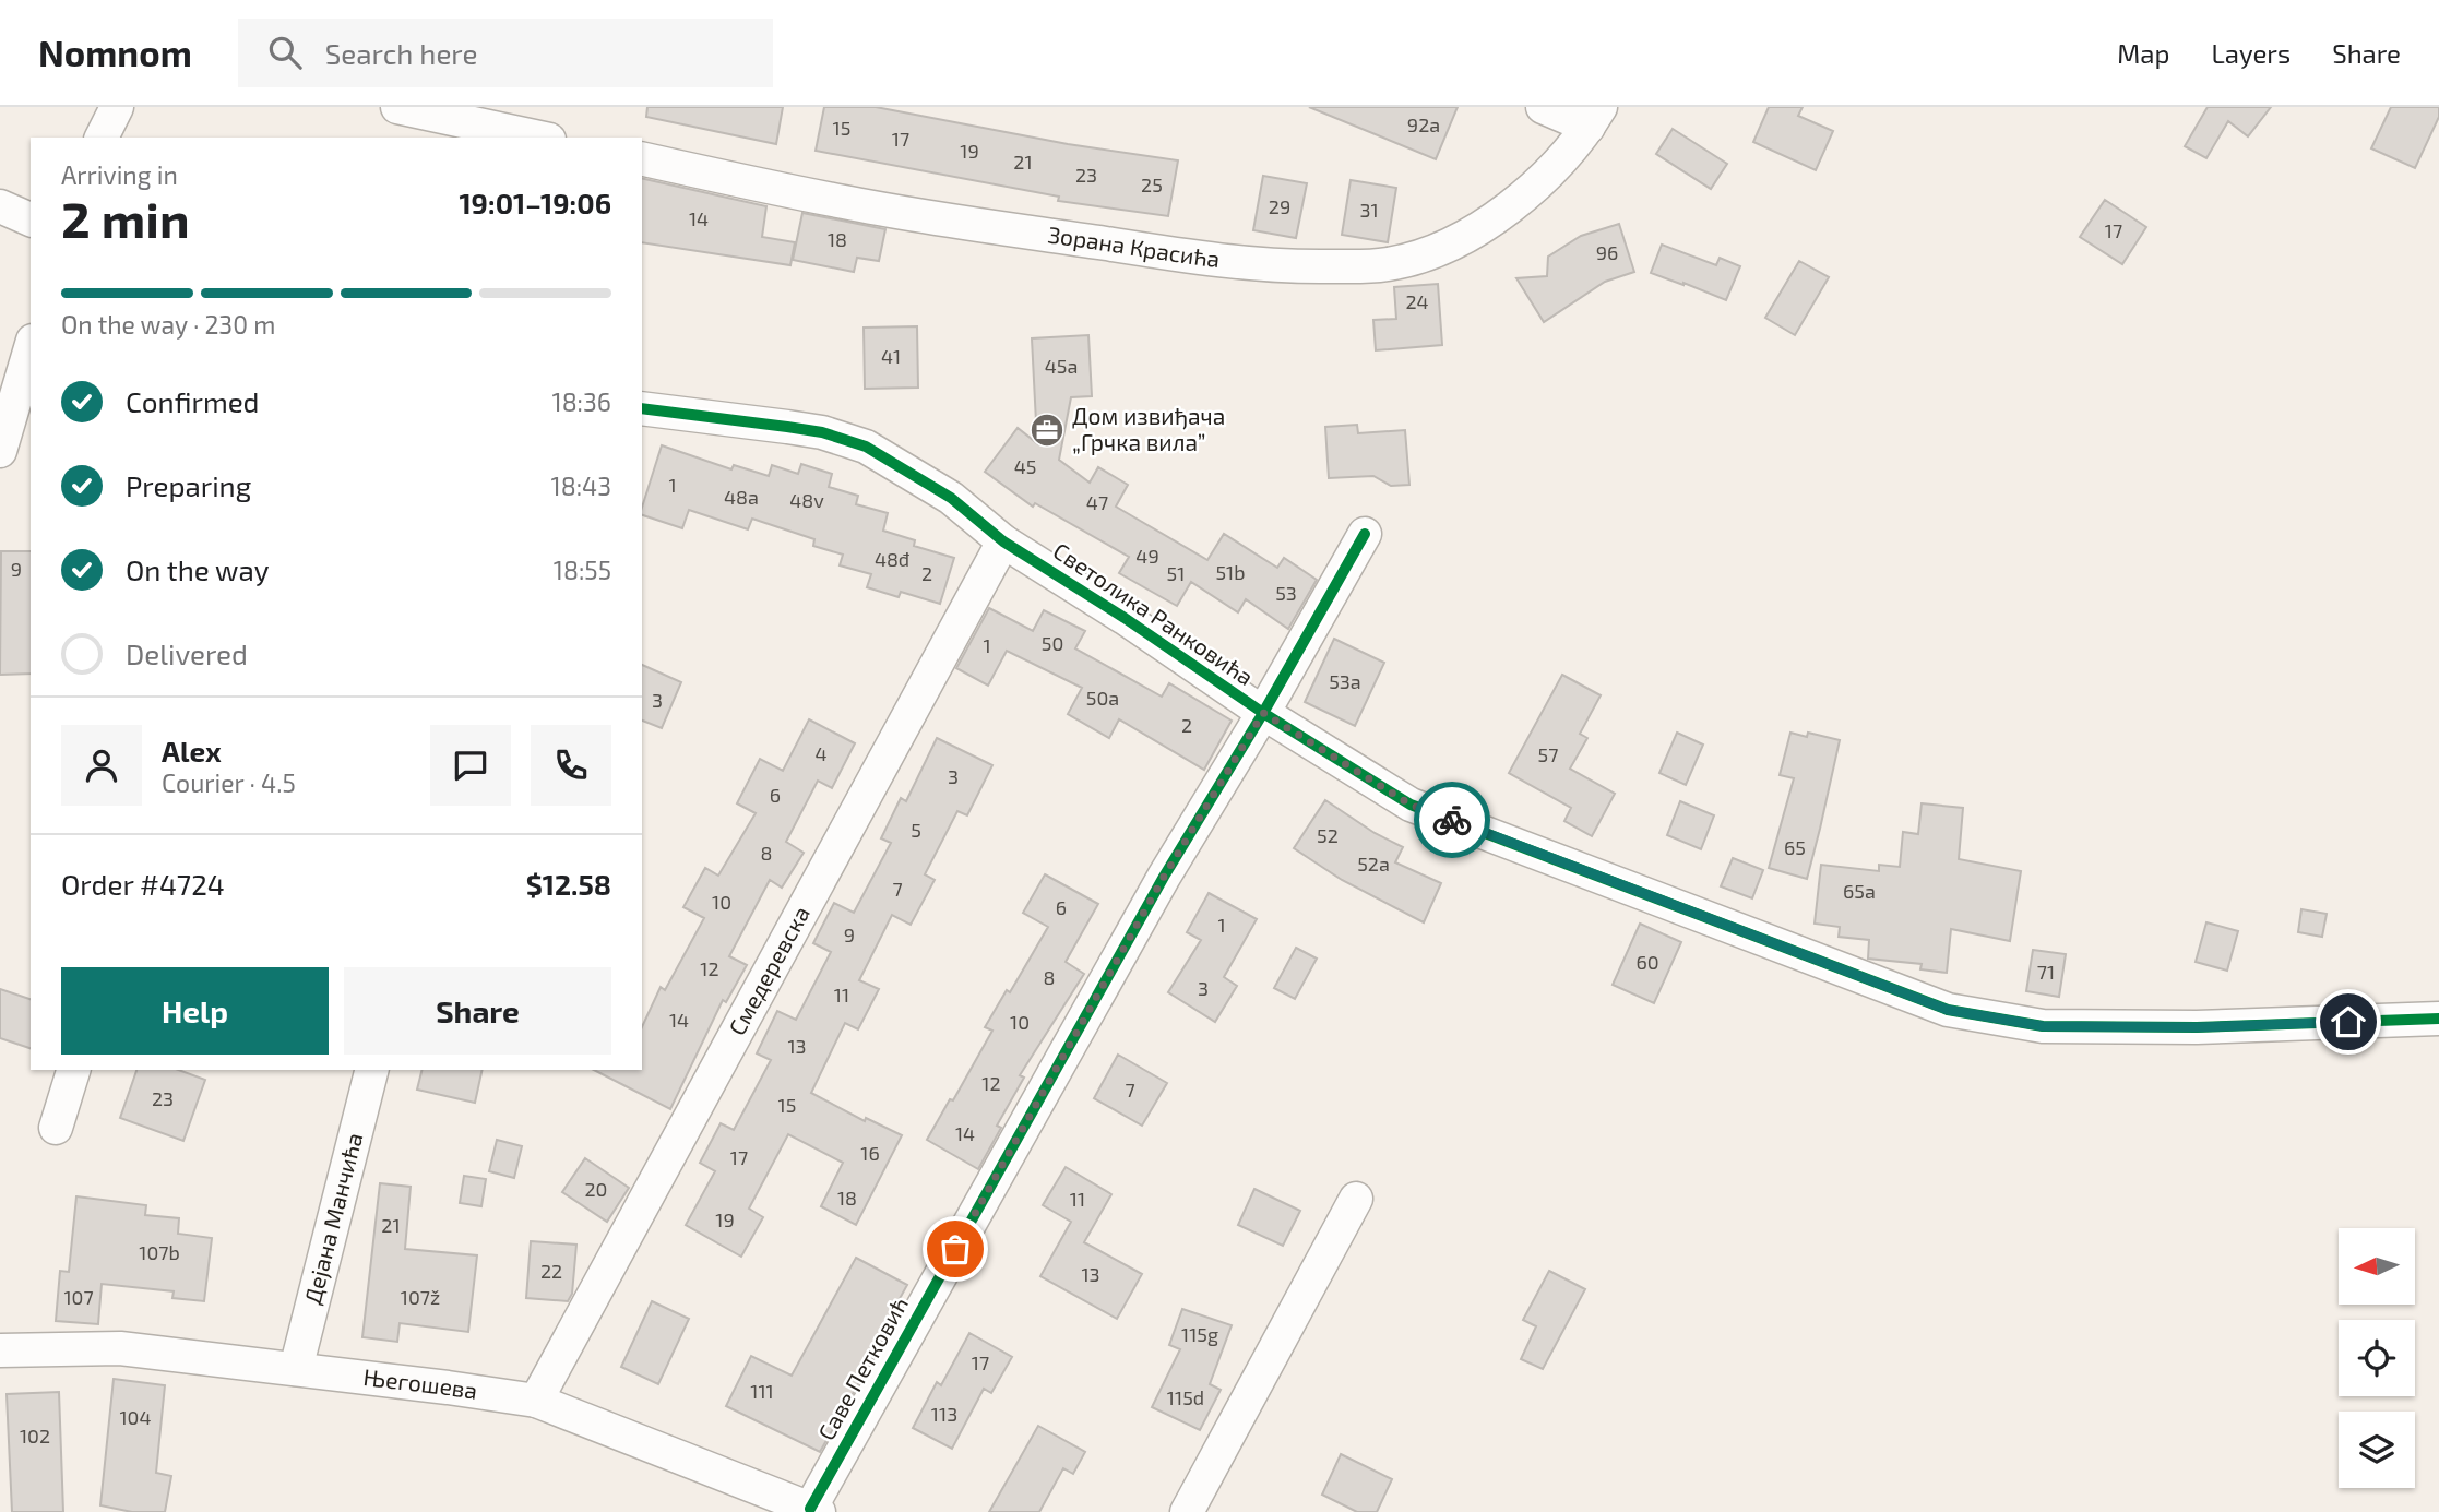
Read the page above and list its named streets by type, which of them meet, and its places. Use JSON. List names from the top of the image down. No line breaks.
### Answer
{"streets":{"street":["Зорана Красића","Светолика Ранковића","Смедеревска","Дејана Манчића","Саве Петковић","Његошева"]},"crossings":[["Светолика Ранковића","Смедеревска"],["Светолика Ранковића","Саве Петковић"],["Смедеревска","Његошева"],["Дејана Манчића","Његошева"],["Саве Петковић","Његошева"]],"places":{"office":["Дом извиђача „Грчка вила”"]},"house_numbers":["92a","15","17","19","21","23","25","29","31","14","17","18","96","24","41","45a","45","1","48a","48v","47","49","48đ","9","51b","2","51","53","50","1","53a","50a","3","2","4","57","3","6","5","52","65","8","52a","7","65a","10","6","1","9","60","12","71","8","3","11","14","10","13","12","7","23","15","14","16","17","20","18","11","19","21","107b","22","13","107","107ž","115g","17","111","115d","113","104","102"],"north":"left","page":{"header":"Nomnom","search":"Search here","nav":["Map","Layers","Share"],"heading":["2 min","Arriving in","19:01–19:06"],"panel":["Alex","Courier · 4.5","Order #4724","$12.58"],"bar":"On the way · 230 m","list":[["Confirmed","18:36"],["Preparing","18:43"],["On the way","18:55"],"Delivered"],"buttons":["Help","Share"]}}
